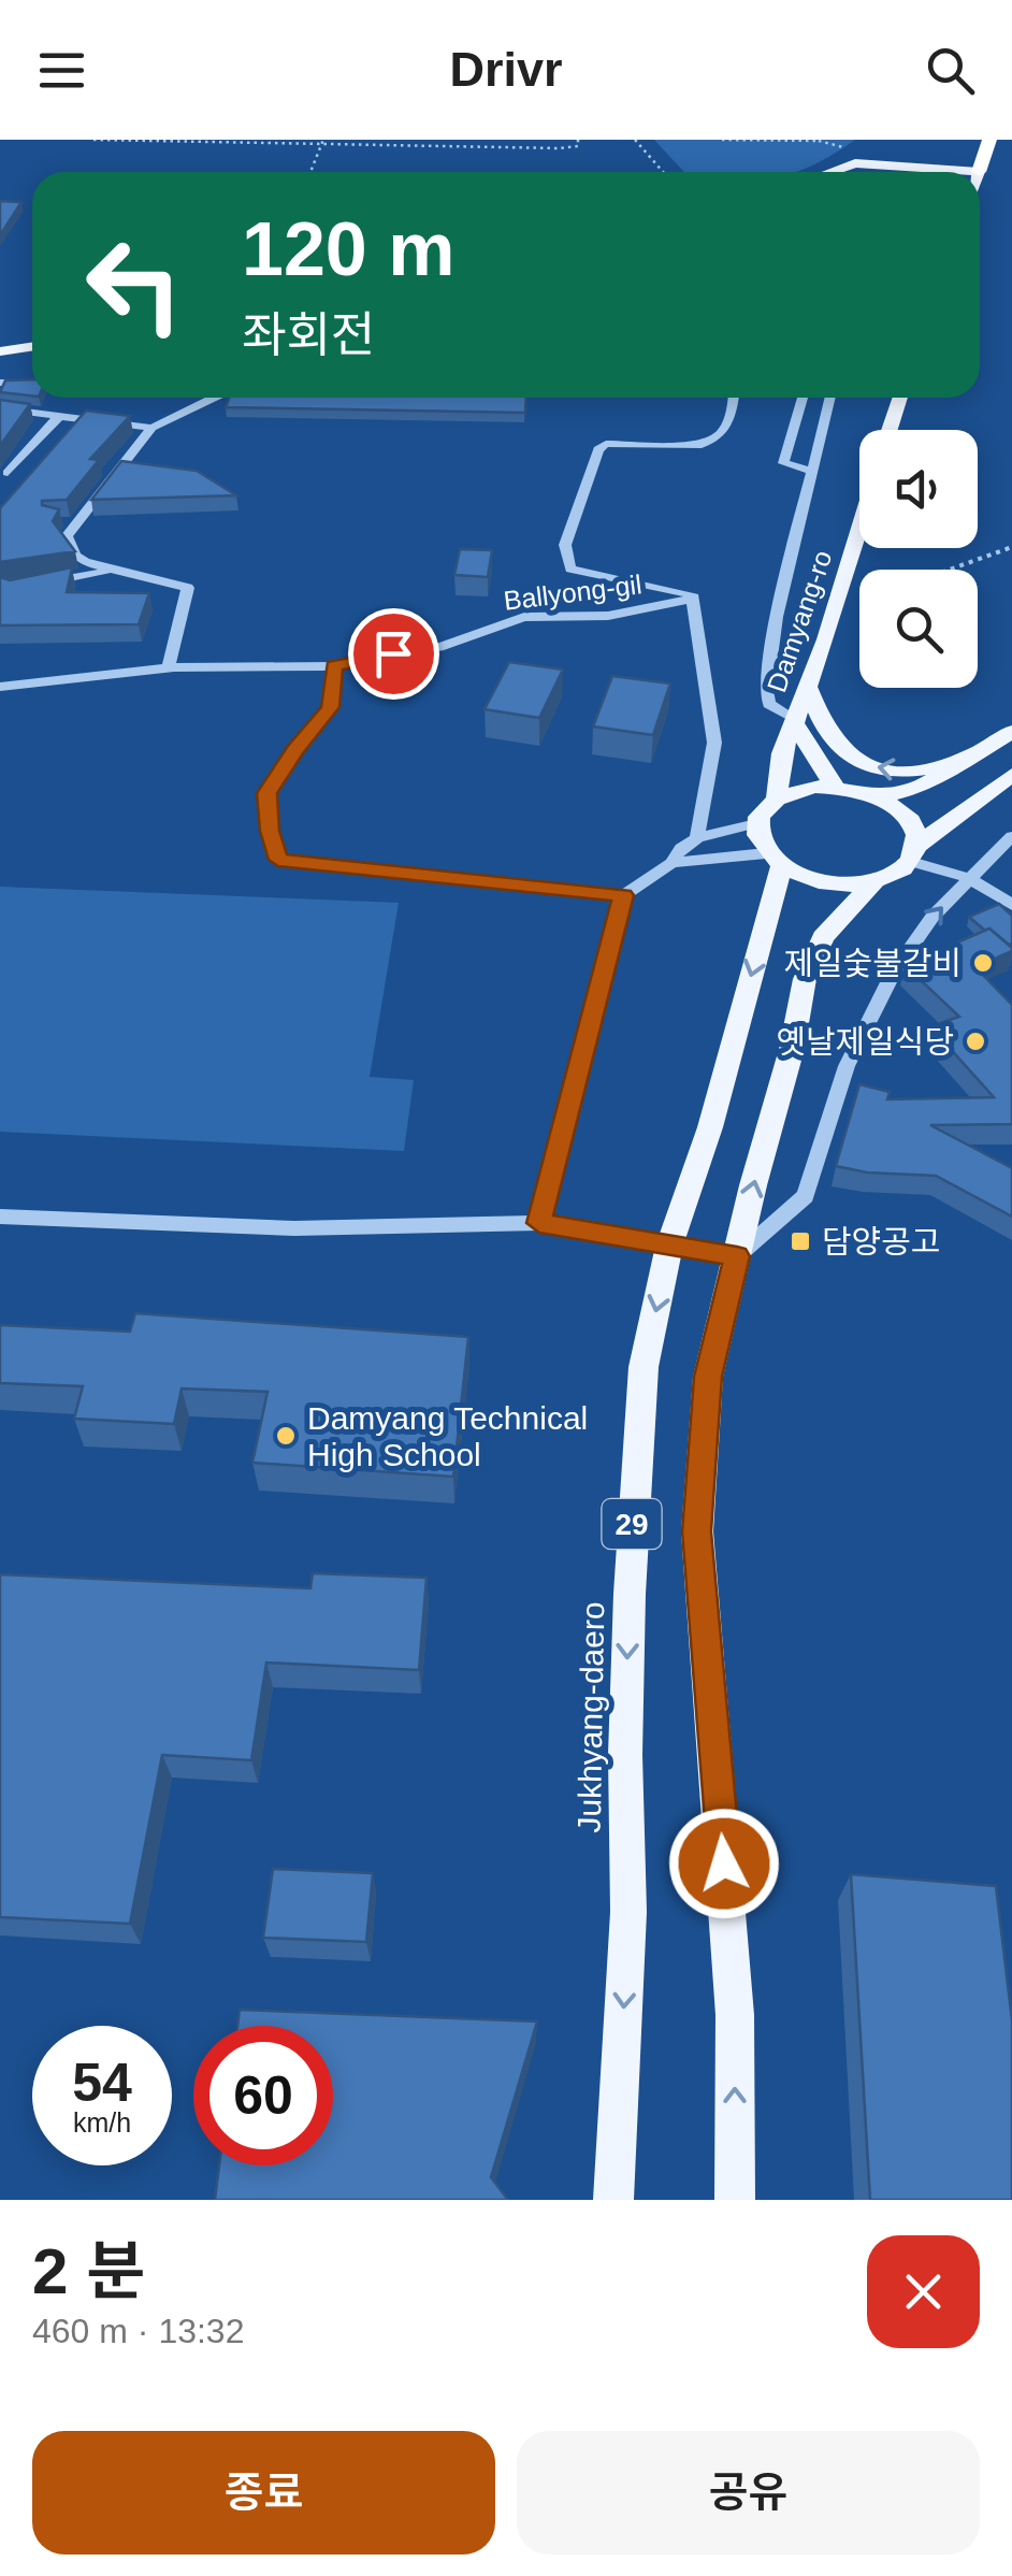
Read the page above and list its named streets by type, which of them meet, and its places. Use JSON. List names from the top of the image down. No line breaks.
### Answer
{"streets":{"main road":["Damyang-ro","29","Jukhyang-daero"],"street":["Ballyong-gil"]},"crossings":[["Damyang-ro","29"],["Damyang-ro","Jukhyang-daero"],["29","Jukhyang-daero"]],"places":{"other":["제일숯불갈비","옛날제일식당","Damyang Technical High School"],"transit":["담양공고"]},"page":{"header":"Drivr","turn":["120 m","좌회전"],"speed":"54 km/h","limit":"60","heading":["2 분","460 m · 13:32"],"buttons":["종료","공유"]}}
